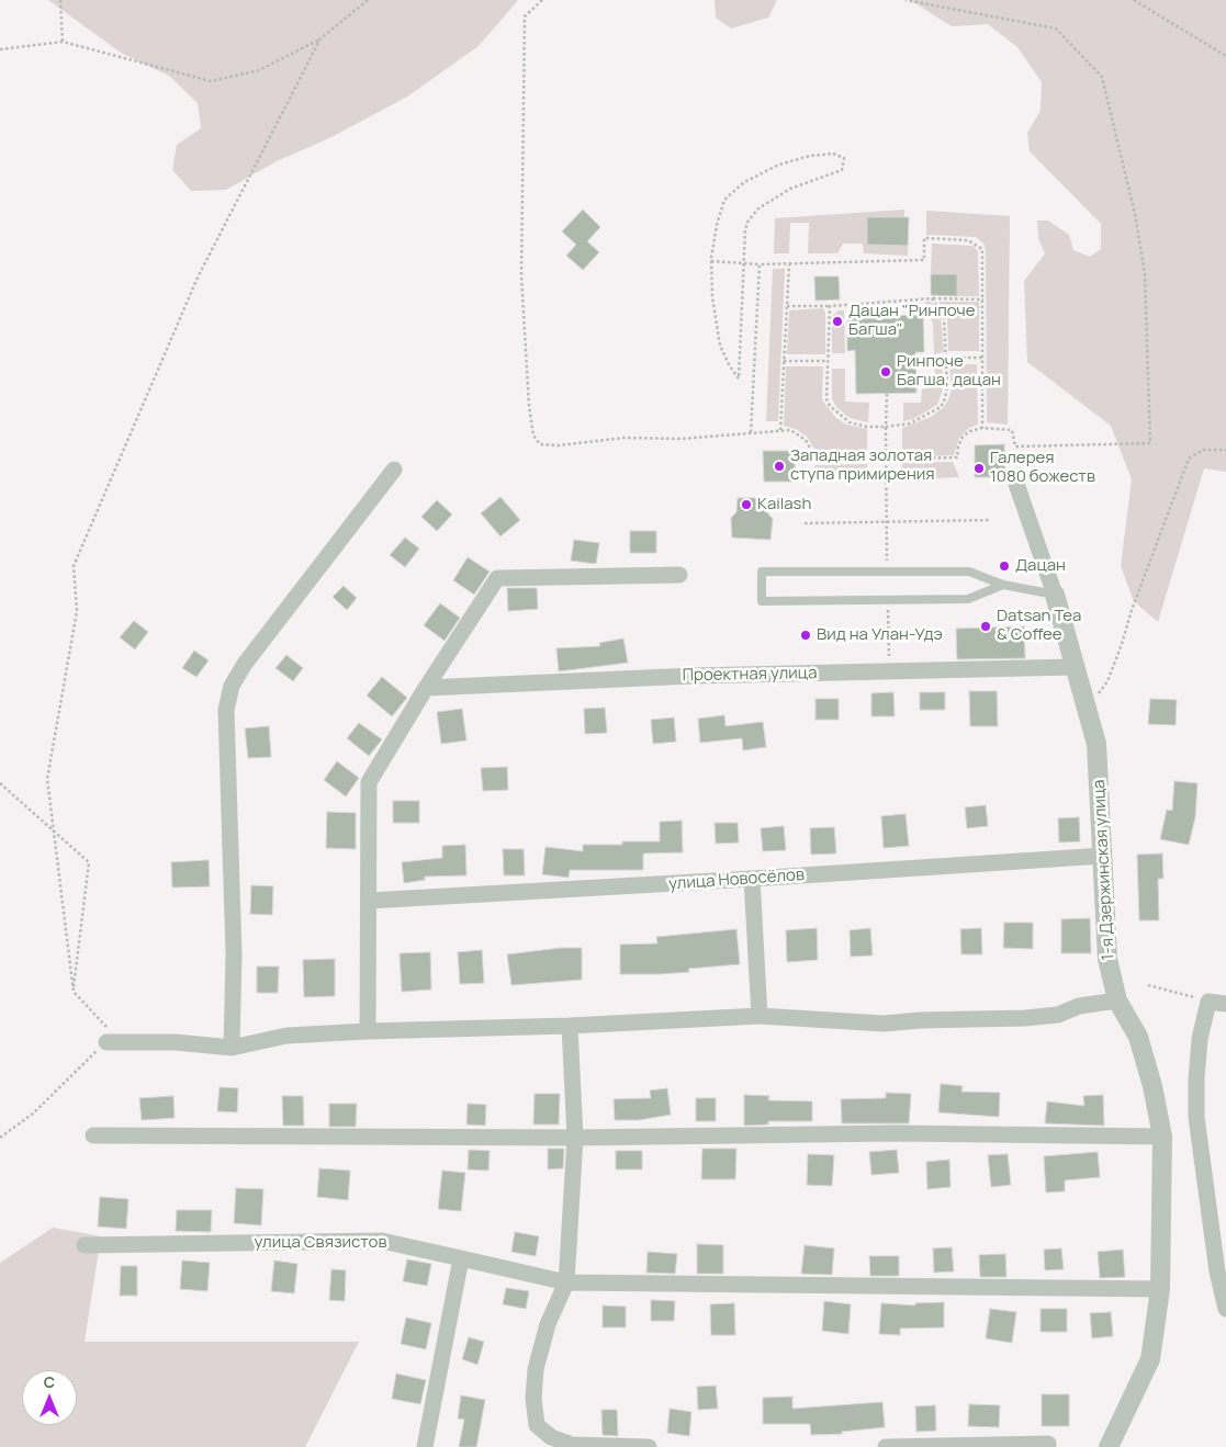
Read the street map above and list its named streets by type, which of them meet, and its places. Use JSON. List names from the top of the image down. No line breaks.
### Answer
{"streets":{"street":["Проектная улица","1-я Дзержинская улица","улица Новосёлов","улица Связистов"]},"crossings":[["Проектная улица","1-я Дзержинская улица"],["1-я Дзержинская улица","улица Новосёлов"],["1-я Дзержинская улица","улица Связистов"]],"places":["Дацан \"Ринпоче Багша\"","Ринпоче Багша, дацан","Западная золотая ступа примирения","Галерея 1080 божеств","Kailash","Дацан","Datsan Tea & Coffee","Вид на Улан-Удэ"],"north":"top"}
